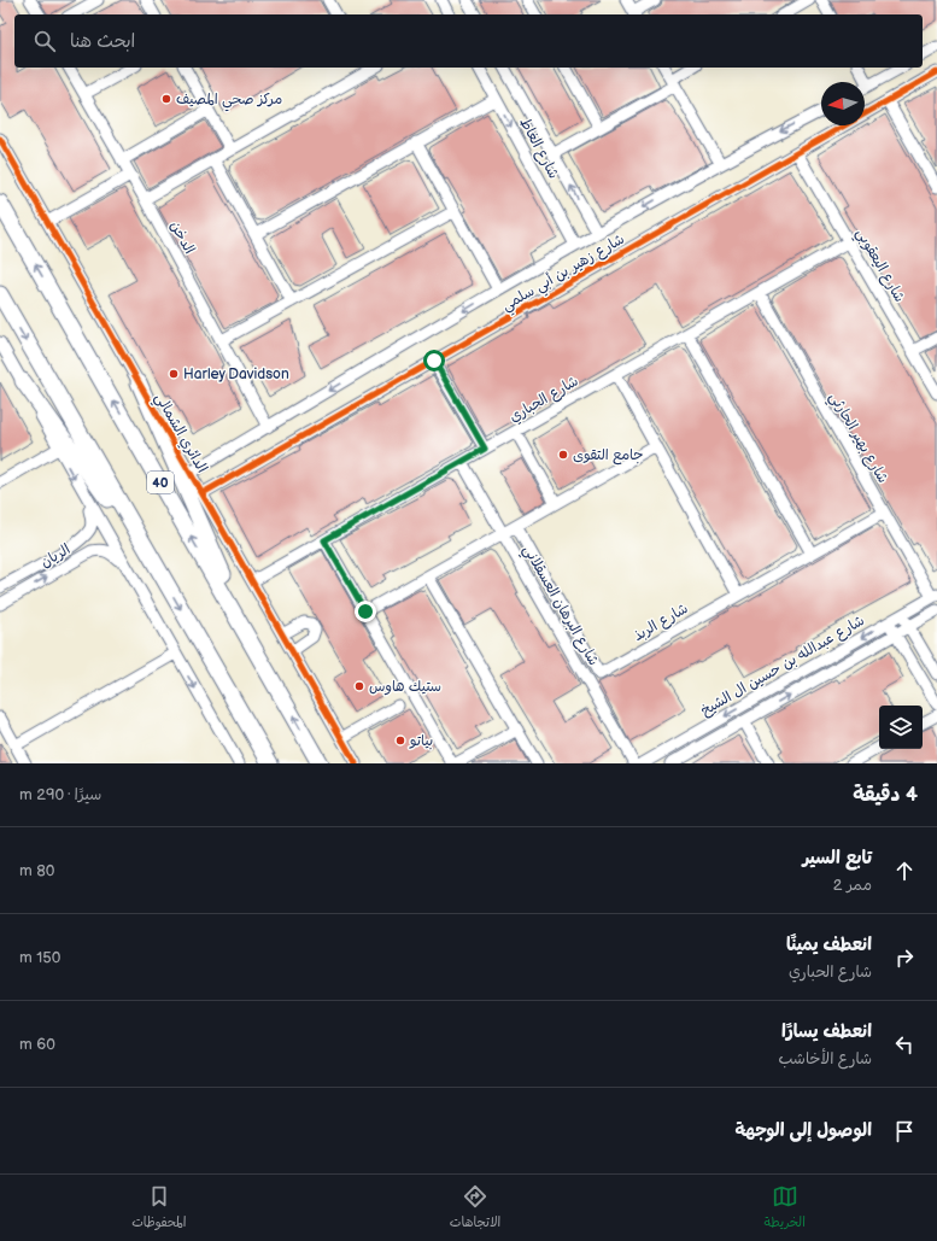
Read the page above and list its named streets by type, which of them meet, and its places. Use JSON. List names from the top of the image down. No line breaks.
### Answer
{"streets":{"highway":["40"],"street":["شارع الغاط","الدخن","شارع اليعقوبي","شارع زهير بن أبي سلمي","شارع الحباري","الدائري الشمالي","شارع بهير الحارثي","الريان","شارع البرهان العسقلاني","شارع الربذ","شارع عبدالله بن حسين ال الشيخ"]},"crossings":[["شارع الغاط","شارع زهير بن أبي سلمي"],["الدخن","شارع زهير بن أبي سلمي"],["شارع اليعقوبي","شارع زهير بن أبي سلمي"],["شارع اليعقوبي","شارع الحباري"],["شارع زهير بن أبي سلمي","الدائري الشمالي"],["شارع الحباري","الدائري الشمالي"],["شارع الحباري","شارع بهير الحارثي"],["شارع الحباري","شارع البرهان العسقلاني"],["شارع بهير الحارثي","شارع الربذ"],["شارع بهير الحارثي","شارع عبدالله بن حسين ال الشيخ"]],"places":["مركز صحي المصيف","Harley Davidson","جامع التقوى","ستيك هاوس","بياتو"],"north":"left","page":{"search":"ابحث هنا","heading":["4 دقيقة","سيرًا · 290 m"],"list":[["تابع السير","ممر 2","80 m"],["انعطف يمينًا","شارع الحباري","150 m"],["انعطف يسارًا","شارع الأخاشب","60 m"],"الوصول إلى الوجهة"],"nav":["الخريطة","الاتجاهات","المحفوظات"]}}
